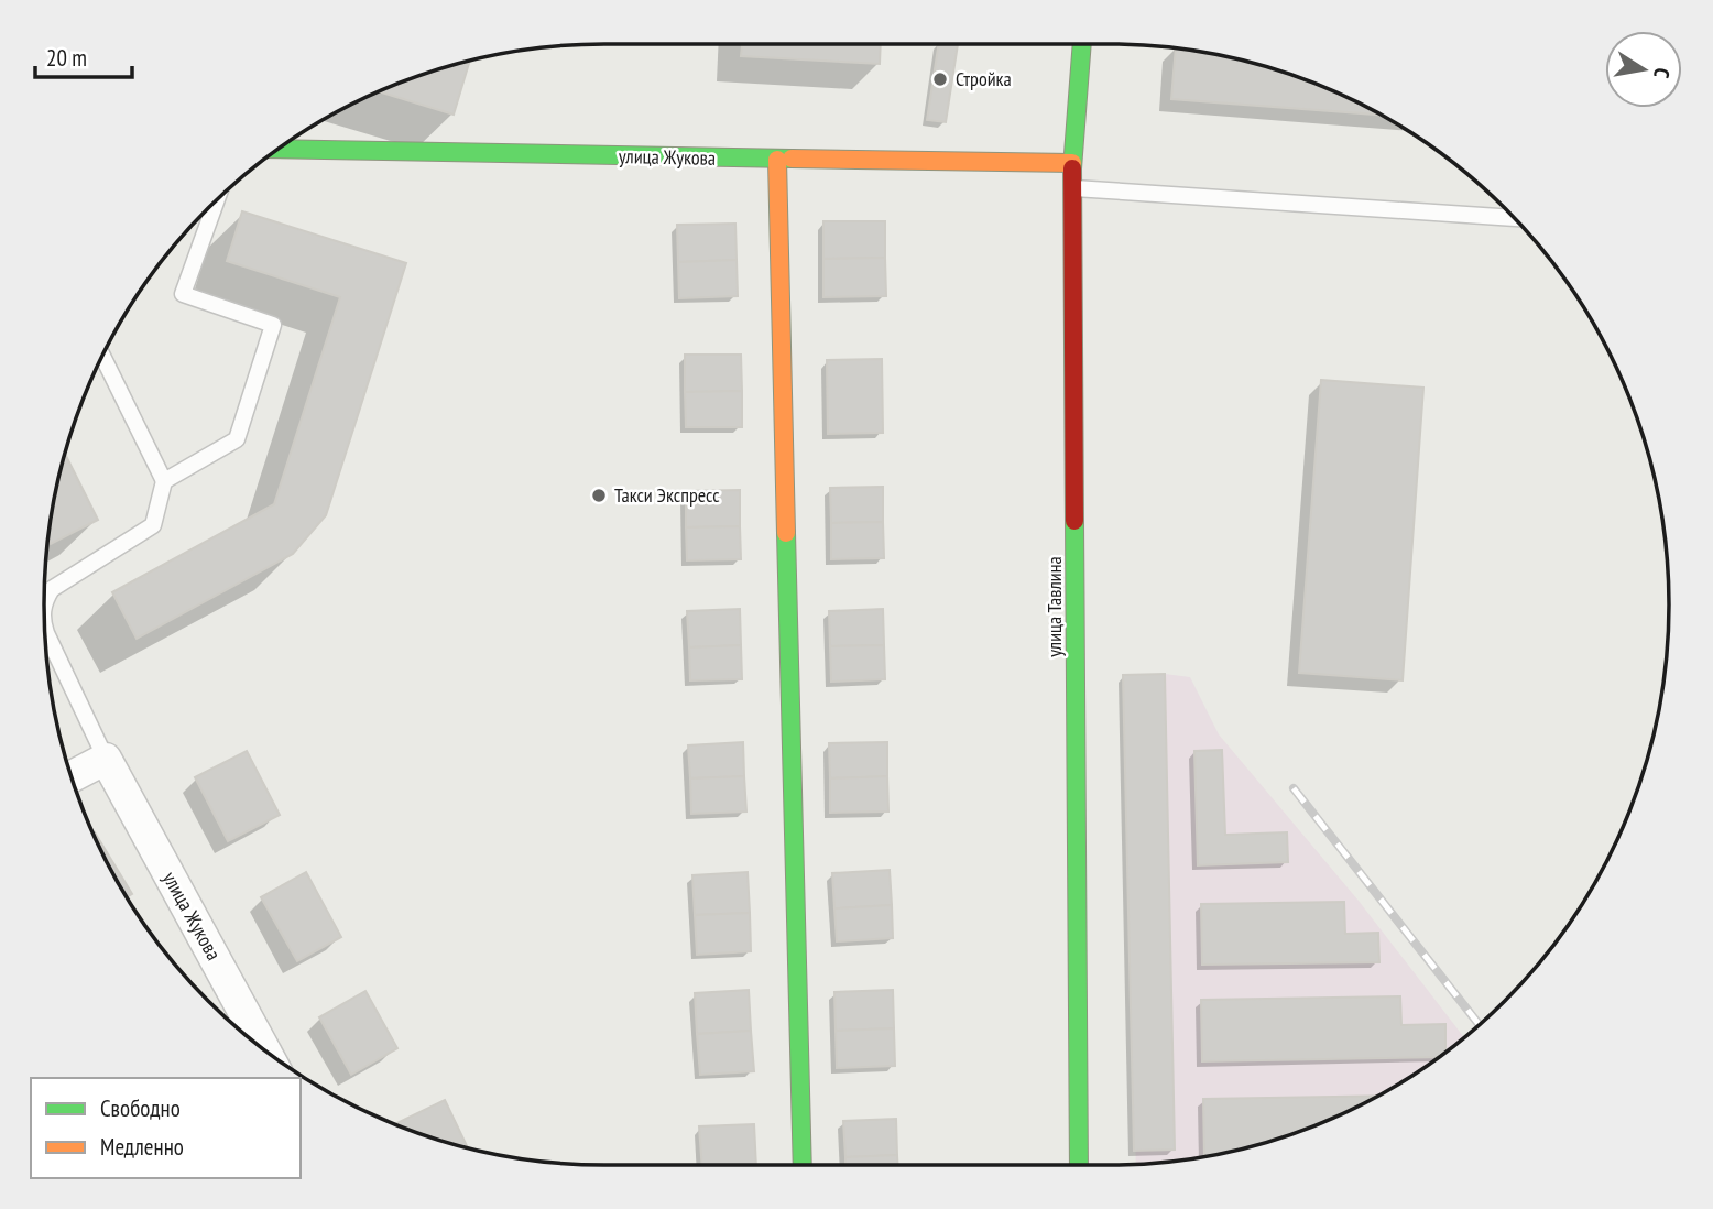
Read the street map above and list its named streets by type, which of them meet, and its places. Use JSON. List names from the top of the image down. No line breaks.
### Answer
{"streets":{"street":["улица Жукова","улица Тавлина"]},"crossings":[["улица Жукова","улица Тавлина"]],"places":["Стройка","Такси Экспресс"],"legend":["Свободно","Медленно"],"scale_bar":"20 m","north":"right"}
